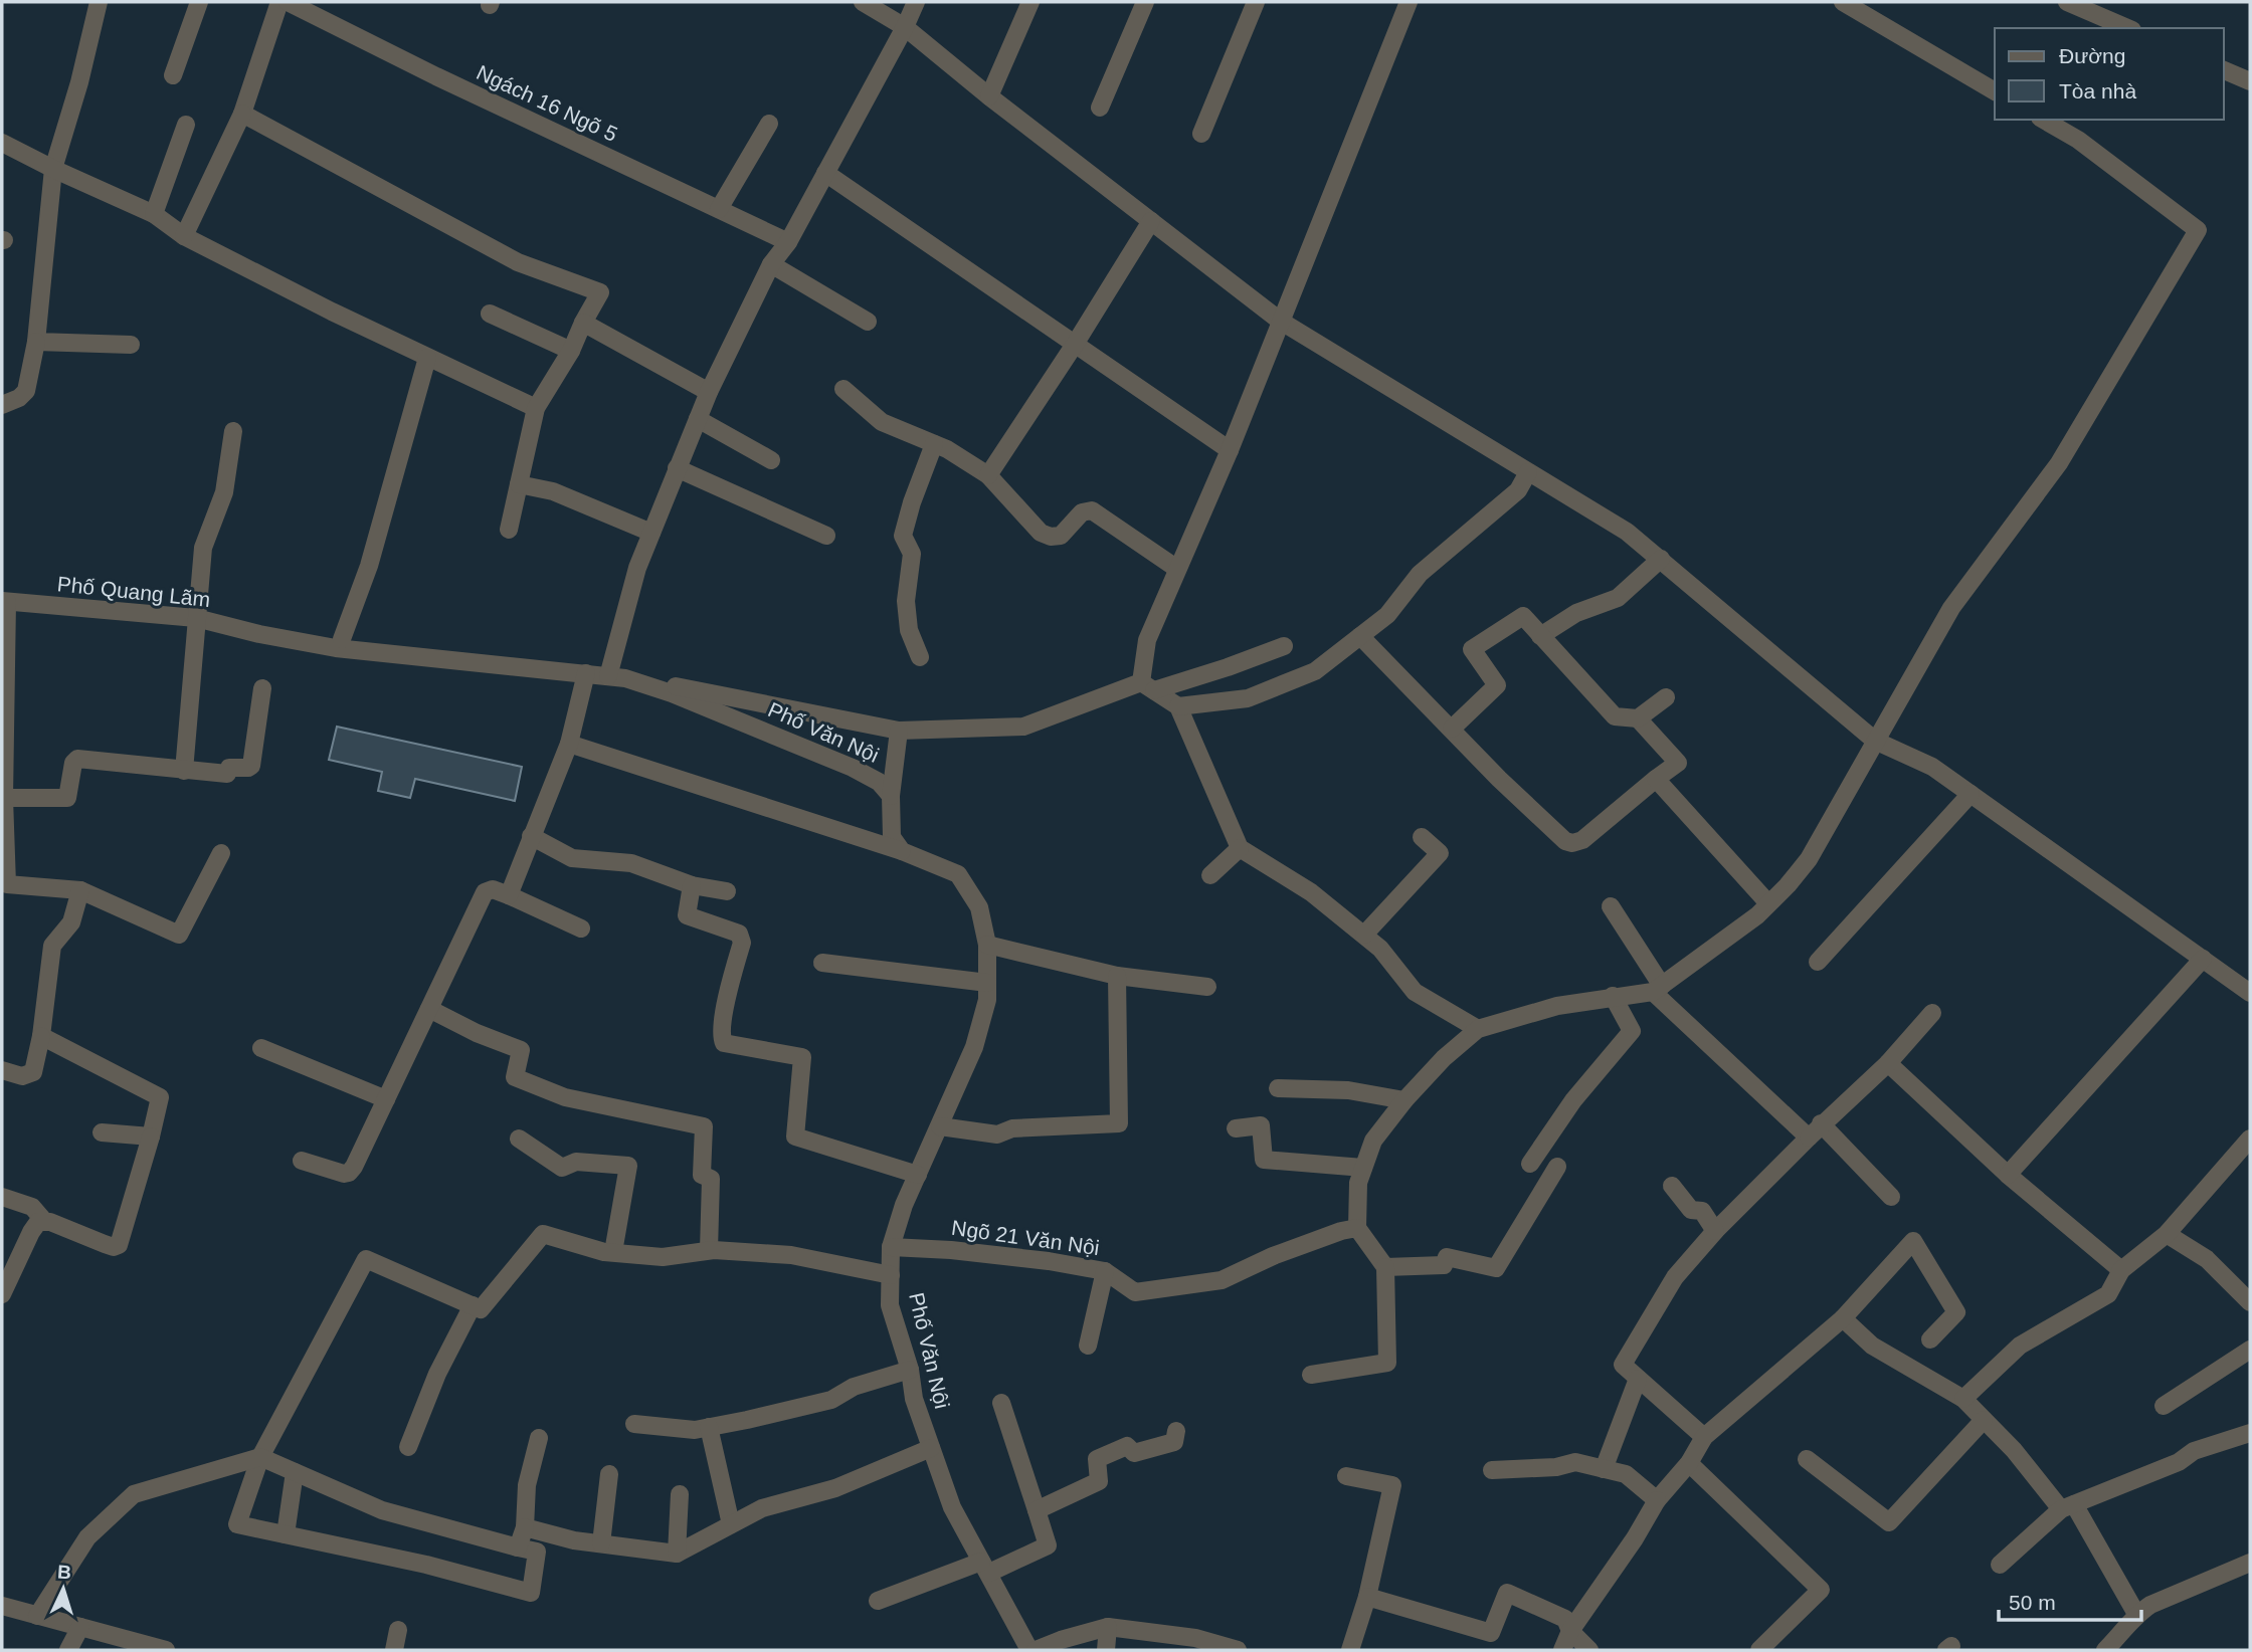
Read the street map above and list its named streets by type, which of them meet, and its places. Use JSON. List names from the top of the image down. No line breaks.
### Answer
{"streets":{"street":["Ngách 16 Ngõ 5","Phố Quang Lãm","Phố Văn Nội","Ngõ 21 Văn Nội"]},"crossings":[["Phố Quang Lãm","Phố Văn Nội"],["Phố Văn Nội","Ngõ 21 Văn Nội"]],"legend":["Đường","Tòa nhà"],"scale_bar":"50 m","north":"top"}
